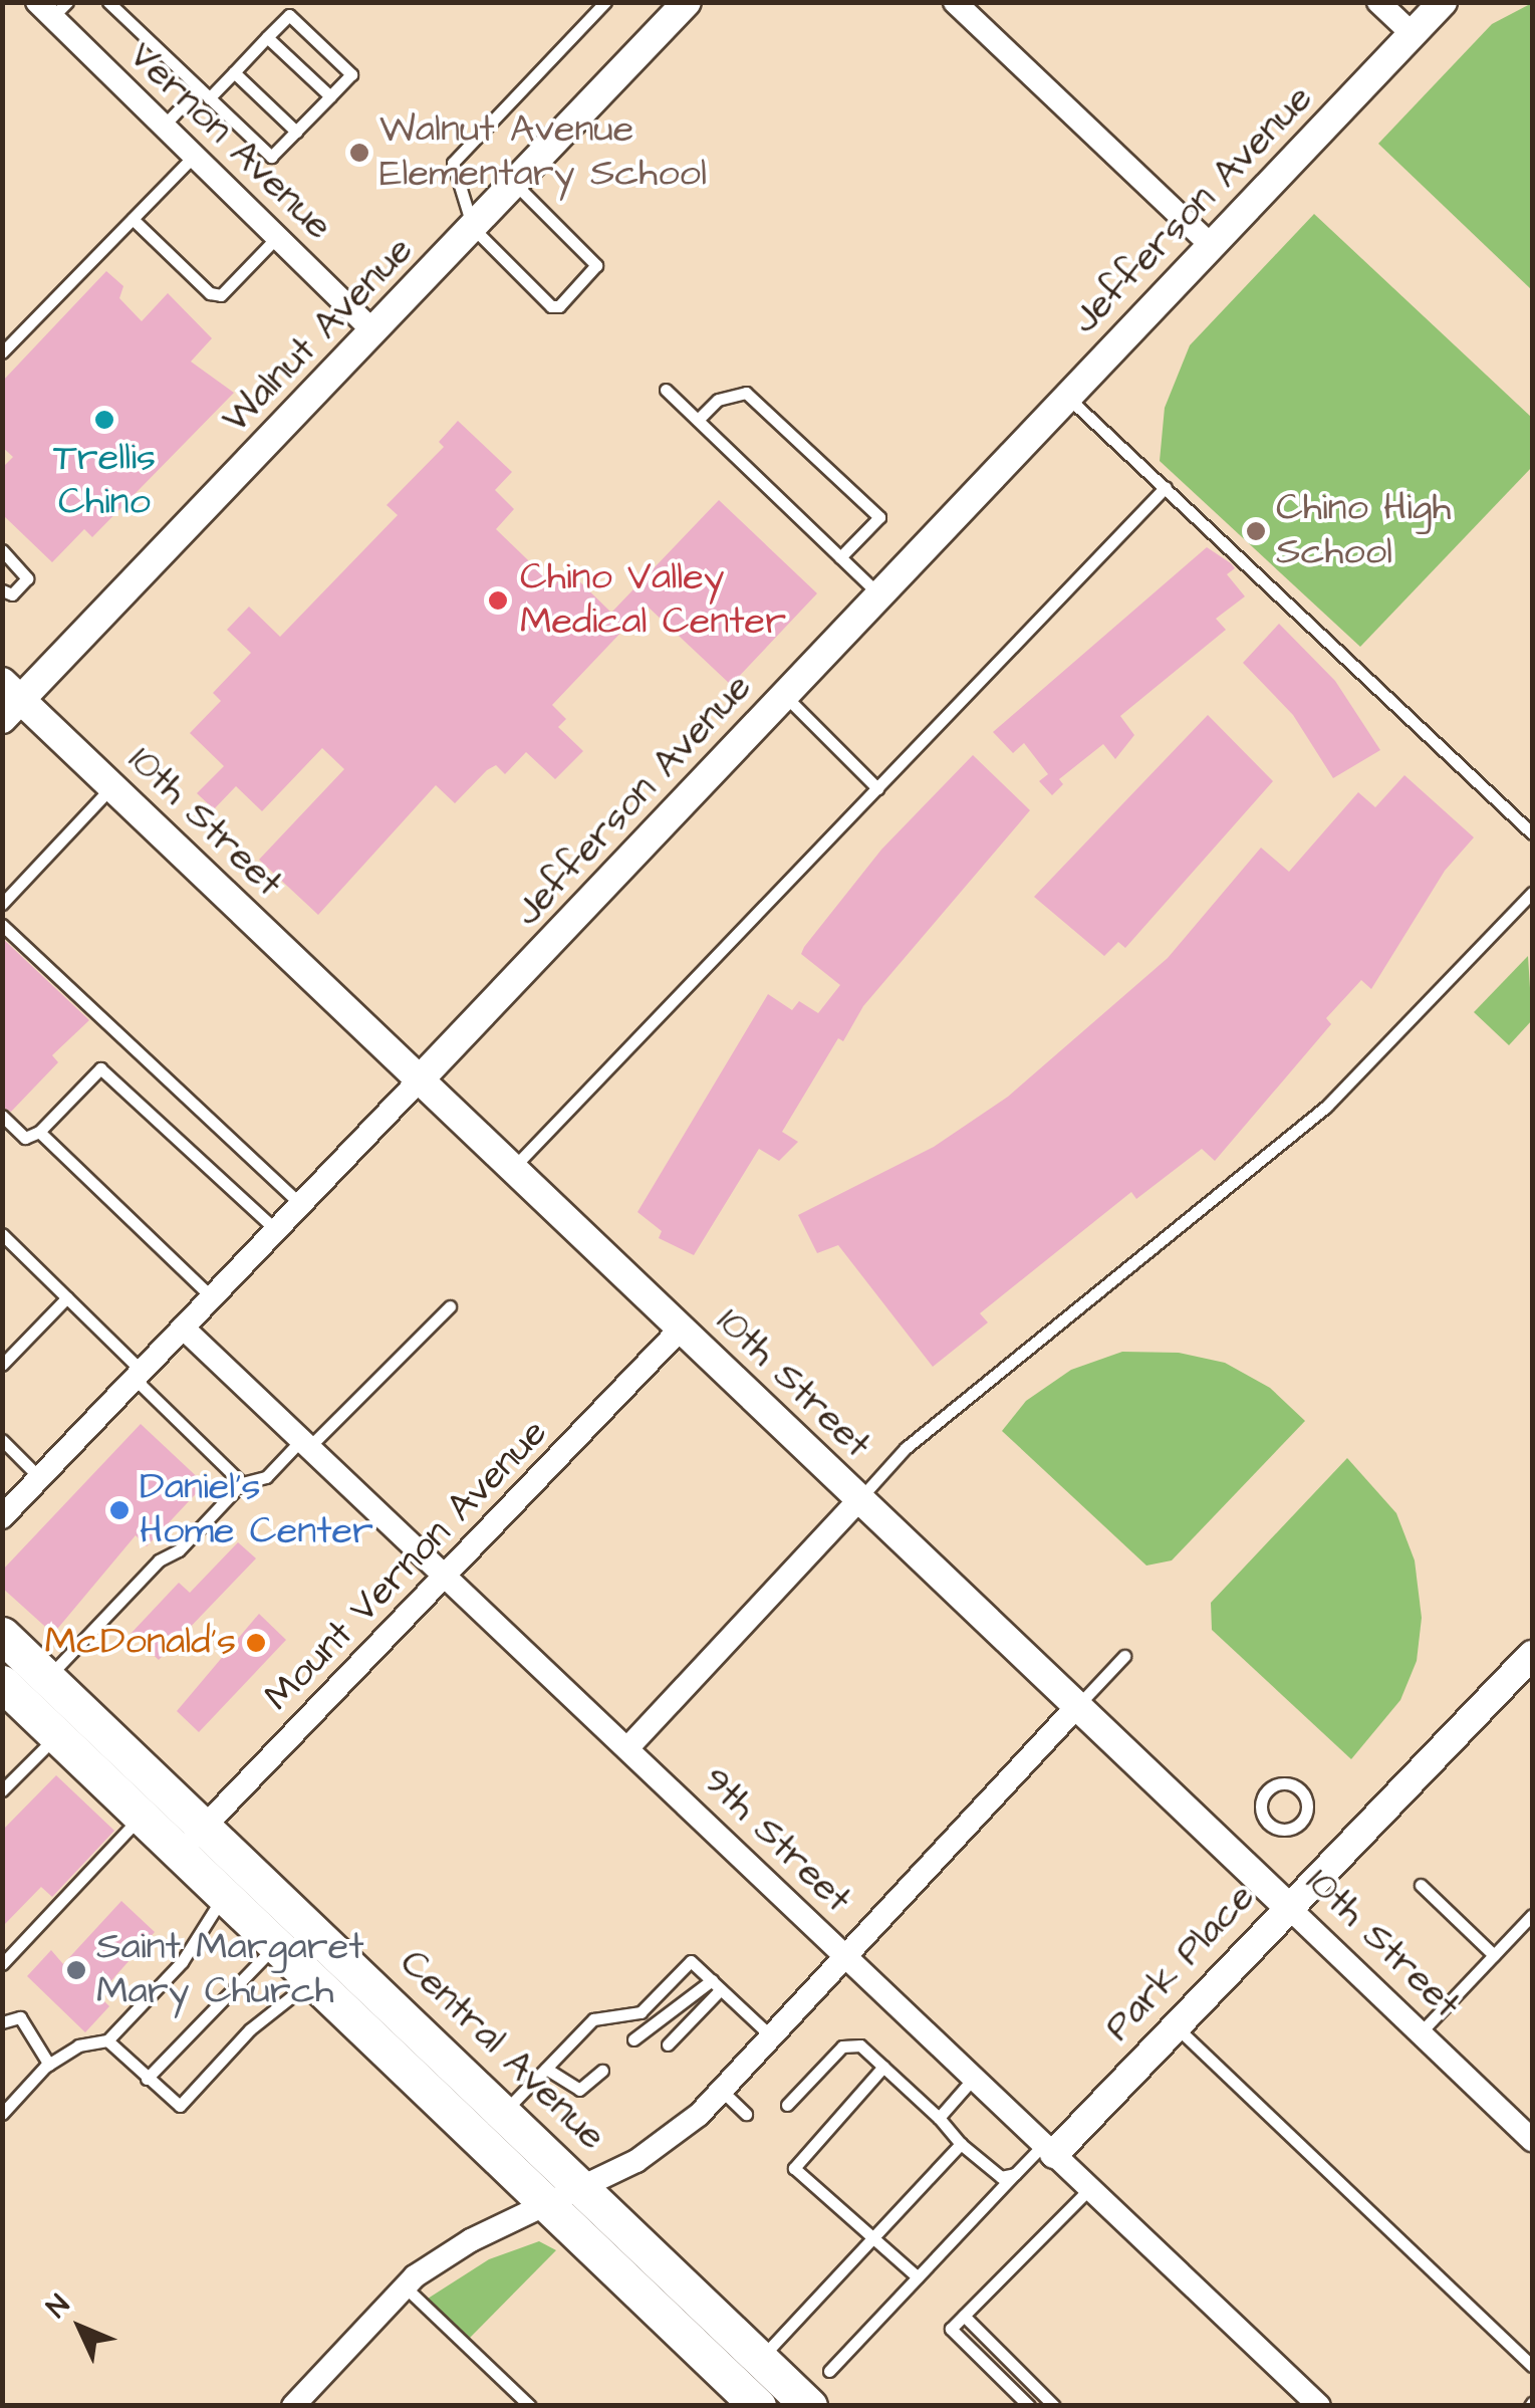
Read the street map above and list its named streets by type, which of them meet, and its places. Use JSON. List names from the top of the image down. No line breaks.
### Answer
{"streets":{"main road":["Central Avenue"],"street":["Vernon Avenue","Jefferson Avenue","Walnut Avenue","10th Street","Mount Vernon Avenue","9th Street","Park Place"]},"crossings":[["Vernon Avenue","Walnut Avenue"],["Jefferson Avenue","10th Street"],["Jefferson Avenue","9th Street"],["Walnut Avenue","10th Street"],["10th Street","Mount Vernon Avenue"],["10th Street","Park Place"],["Mount Vernon Avenue","9th Street"],["Mount Vernon Avenue","Central Avenue"],["9th Street","Park Place"]],"places":["Walnut Avenue Elementary School","Trellis Chino","Chino High School","Chino Valley Medical Center","Daniel’s Home Center","McDonald's","Saint Margaret Mary Church"],"north":"top left"}
